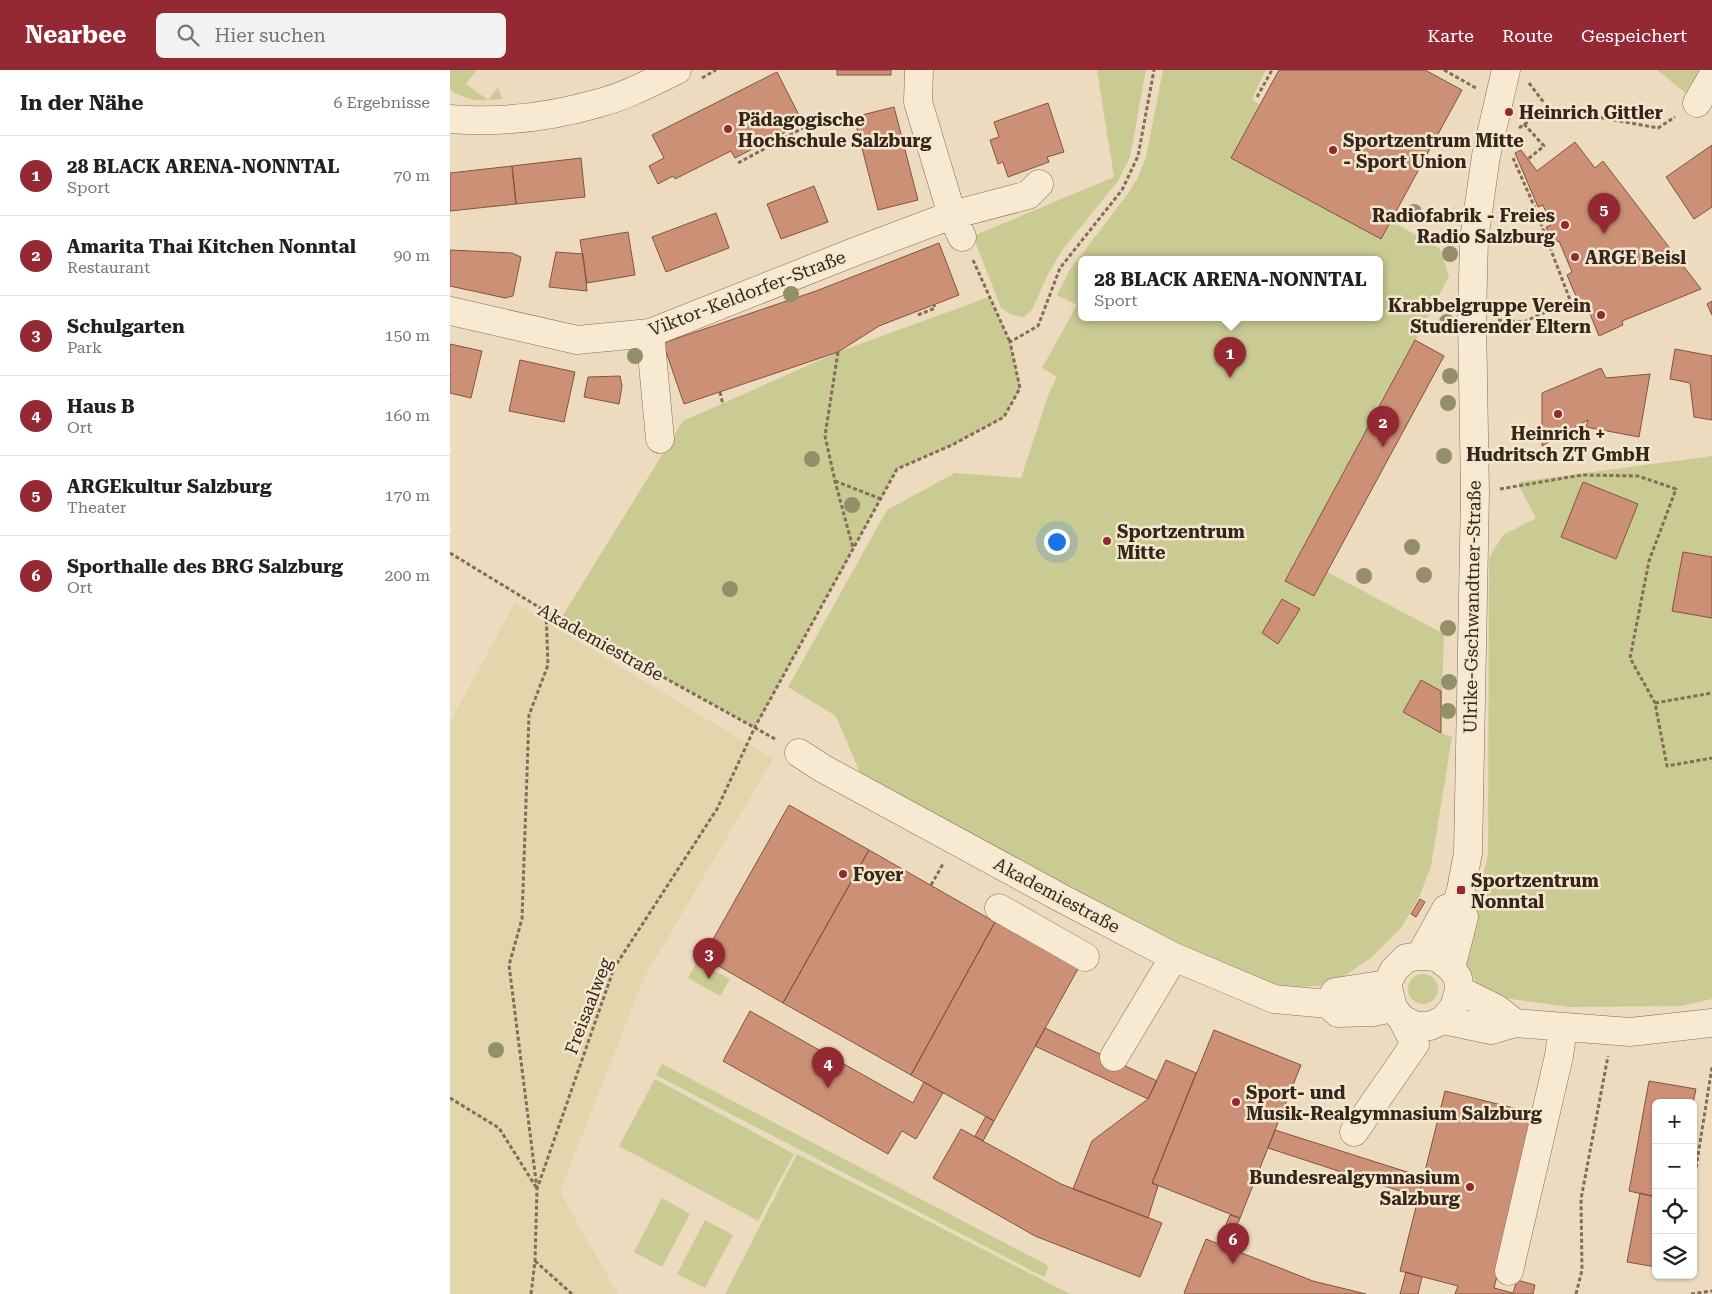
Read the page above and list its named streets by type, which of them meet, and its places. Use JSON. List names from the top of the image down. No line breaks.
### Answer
{"streets":{"street":["Viktor-Keldorfer-Straße","Ulrike-Gschwandtner-Straße","Akademiestraße"],"path":["Freisaalweg"]},"crossings":[["Viktor-Keldorfer-Straße","Freisaalweg"],["Ulrike-Gschwandtner-Straße","Akademiestraße"],["Akademiestraße","Freisaalweg"]],"places":{"other":["Heinrich Gittler","Pädagogische Hochschule Salzburg","Sportzentrum Mitte - Sport Union","Radiofabrik - Freies Radio Salzburg","ARGE Beisl","Krabbelgruppe Verein Studierender Eltern","Heinrich + Hudritsch ZT GmbH","Sportzentrum Mitte","Foyer","Sport- und Musik-Realgymnasium Salzburg","Bundesrealgymnasium Salzburg"],"transit":["Sportzentrum Nonntal"]},"page":{"header":"Nearbee","search":"Hier suchen","nav":["Karte","Route","Gespeichert"],"heading":["In der Nähe","6 Ergebnisse"],"list":[{"mark":"1","name":"28 BLACK ARENA-NONNTAL","note":"Sport","value":"70 m"},{"mark":"2","name":"Amarita Thai Kitchen Nonntal","note":"Restaurant","value":"90 m"},{"mark":"3","name":"Schulgarten","note":"Park","value":"150 m"},{"mark":"4","name":"Haus B","note":"Ort","value":"160 m"},{"mark":"5","name":"ARGEkultur Salzburg","note":"Theater","value":"170 m"},{"mark":"6","name":"Sporthalle des BRG Salzburg","note":"Ort","value":"200 m"}],"pins":["5","1","2","3","4","6"],"popup":["28 BLACK ARENA-NONNTAL","Sport"],"map_buttons":["+","−"]}}
